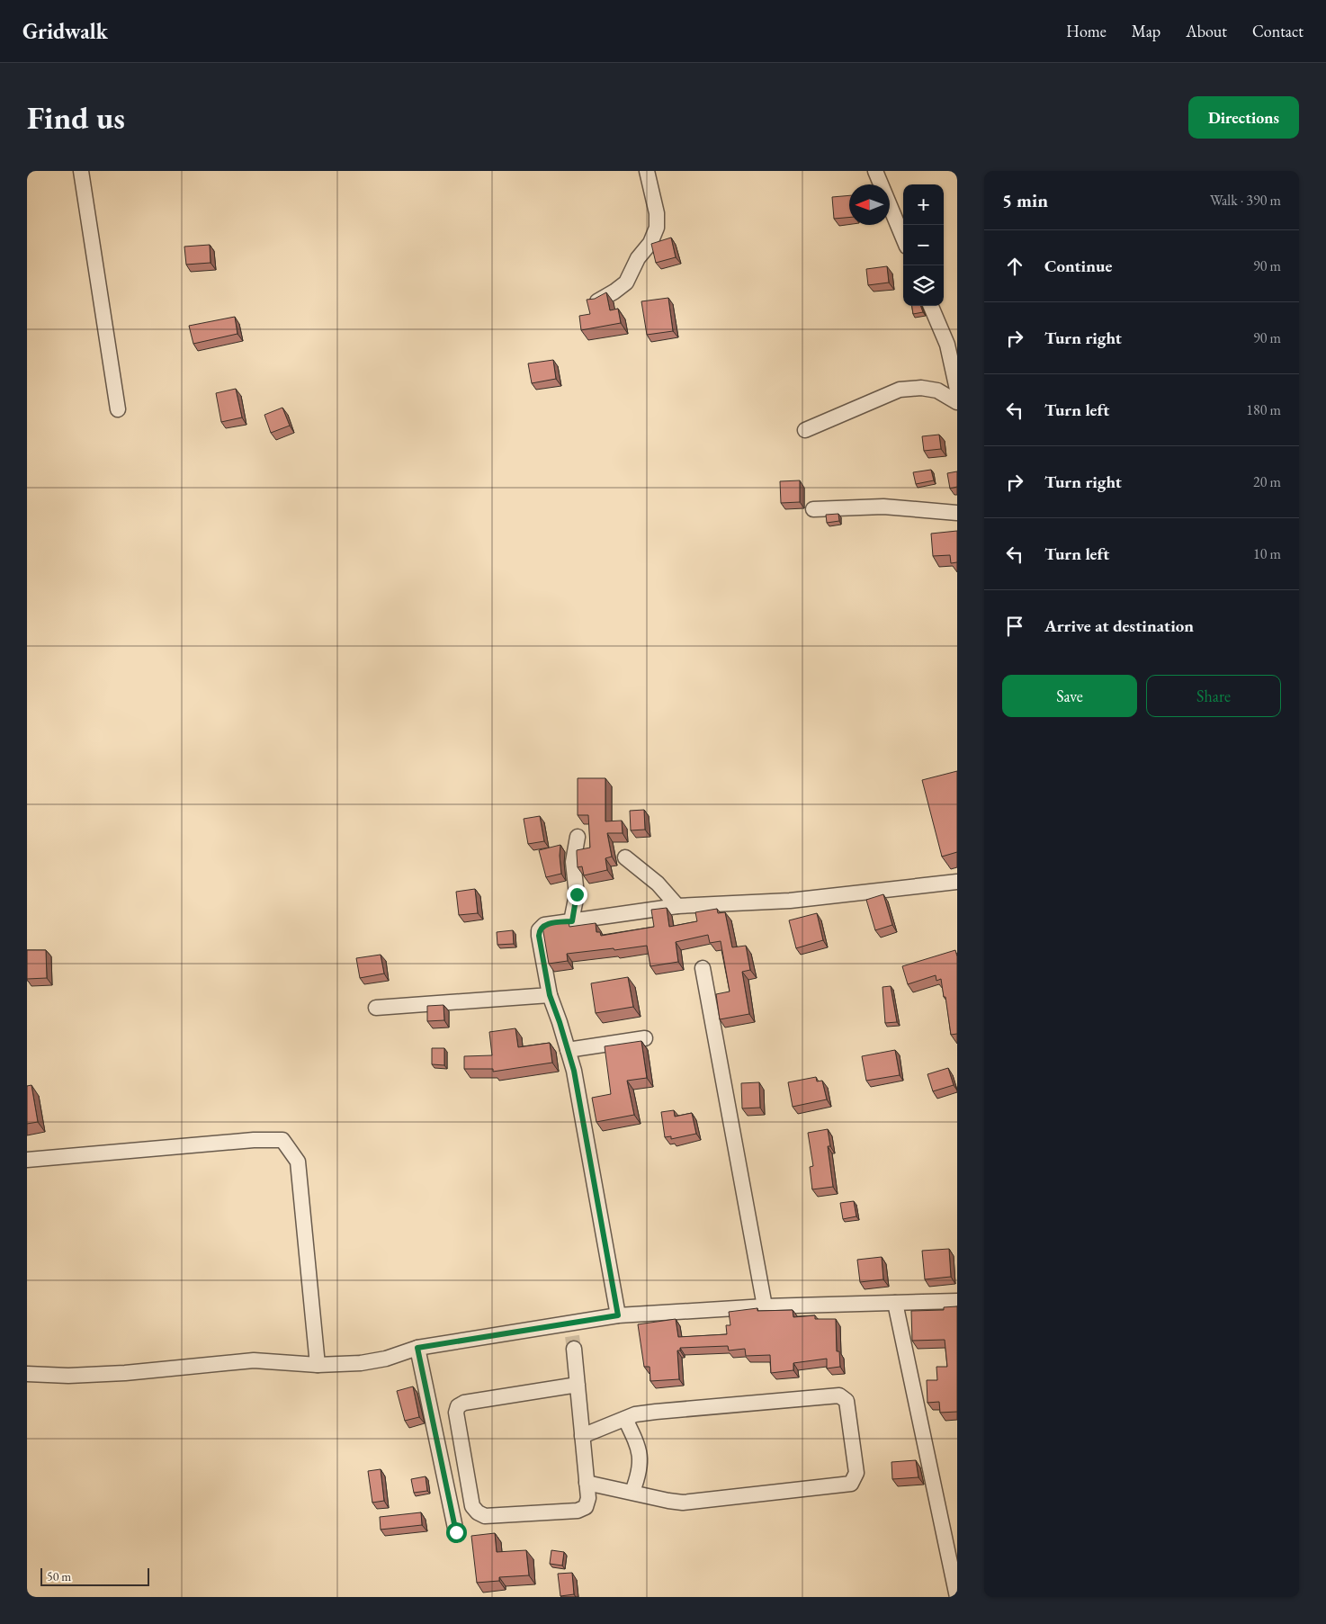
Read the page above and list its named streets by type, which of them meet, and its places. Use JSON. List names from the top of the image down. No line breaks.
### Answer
{"scale_bar":"50 m","north":"left","page":{"header":"Gridwalk","nav":["Home","Map","About","Contact"],"buttons":["Directions",["Save","Share"]],"title":"Find us","heading":["5 min","Walk · 390 m"],"map_buttons":["+","−"],"list":[["Continue","90 m"],["Turn right","90 m"],["Turn left","180 m"],["Turn right","20 m"],["Turn left","10 m"],"Arrive at destination"],"scale":"50 m"}}
